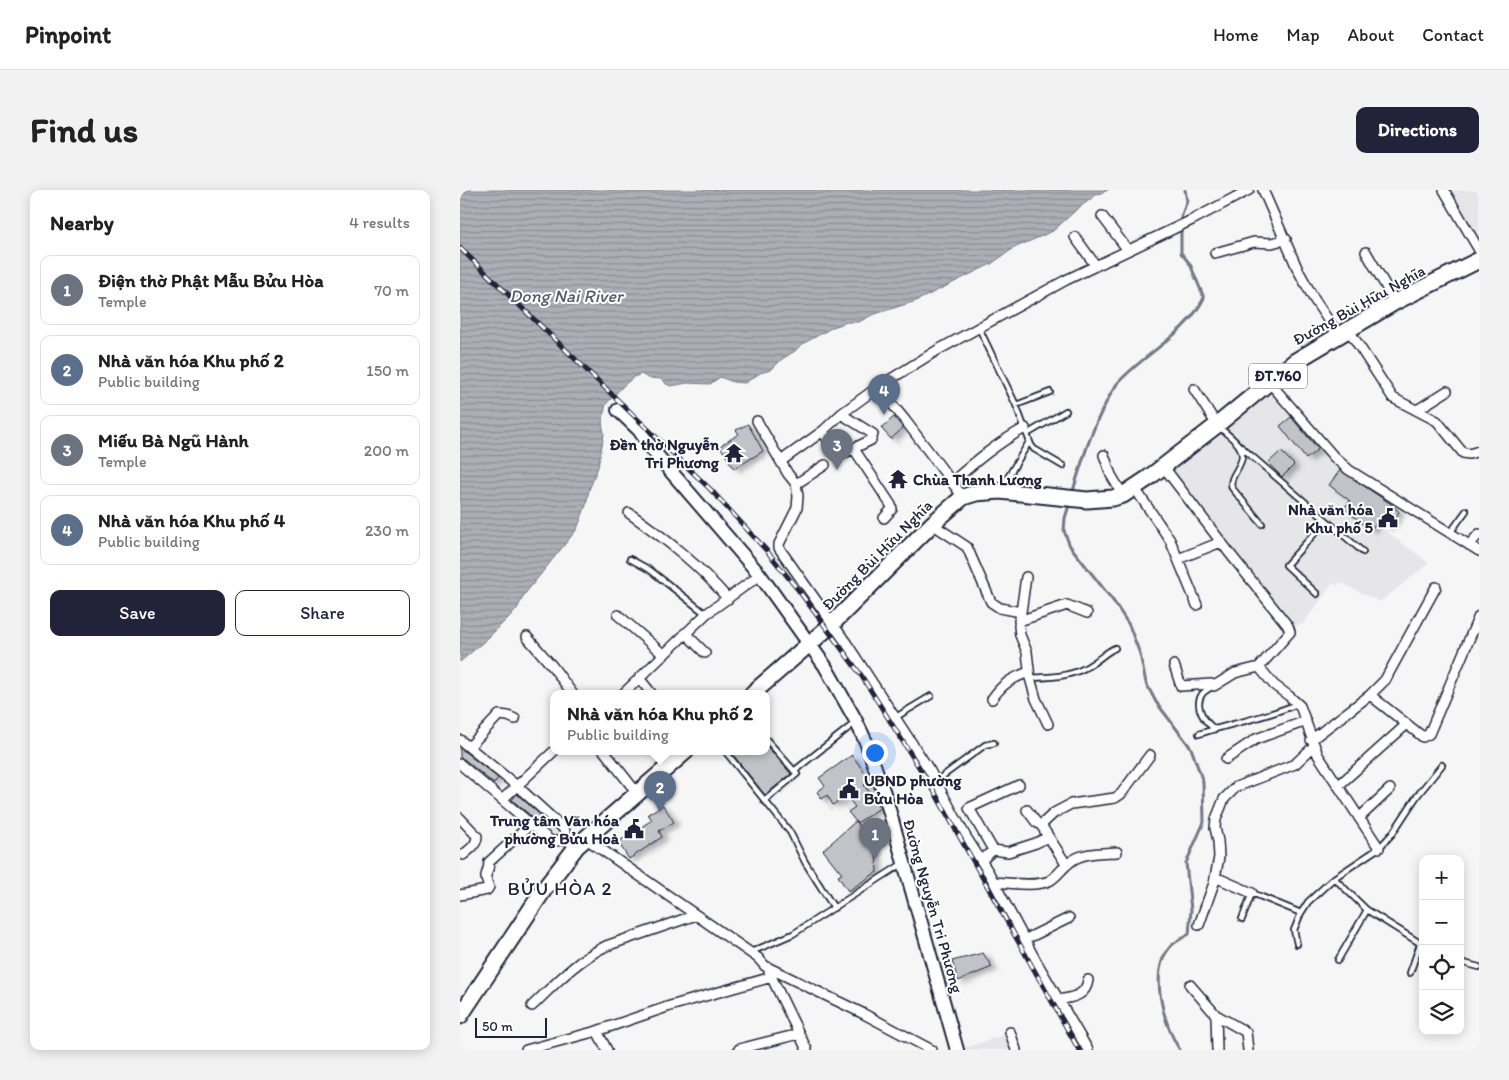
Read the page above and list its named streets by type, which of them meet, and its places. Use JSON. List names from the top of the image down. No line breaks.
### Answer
{"streets":{"main road":["Đường Bùi Hữu Nghĩa","ĐT.760","Đường Nguyễn Tri Phương"]},"crossings":[["Đường Bùi Hữu Nghĩa","Đường Nguyễn Tri Phương"]],"districts":["BỬU HÒA 2"],"water":["Dong Nai River"],"places":{"temple":["Đền thờ Nguyễn Tri Phương","Chùa Thanh Lương"],"public building":["Nhà văn hóa Khu phố 5","UBND phường Bửu Hòa","Trung tâm Văn hóa phường Bửu Hoà"]},"scale_bar":"50 m","page":{"header":"Pinpoint","nav":["Home","Map","About","Contact"],"buttons":["Directions",["Save","Share"]],"title":"Find us","heading":["Nearby","4 results"],"list":[{"mark":"1","name":"Điện thờ Phật Mẫu Bửu Hòa","note":"Temple","value":"70 m"},{"mark":"2","name":"Nhà văn hóa Khu phố 2","note":"Public building","value":"150 m"},{"mark":"3","name":"Miếu Bà Ngũ Hành","note":"Temple","value":"200 m"},{"mark":"4","name":"Nhà văn hóa Khu phố 4","note":"Public building","value":"230 m"}],"pins":["4","3","2","1"],"popup":["Nhà văn hóa Khu phố 2","Public building"],"map_buttons":["+","−"],"scale":"50 m"}}
